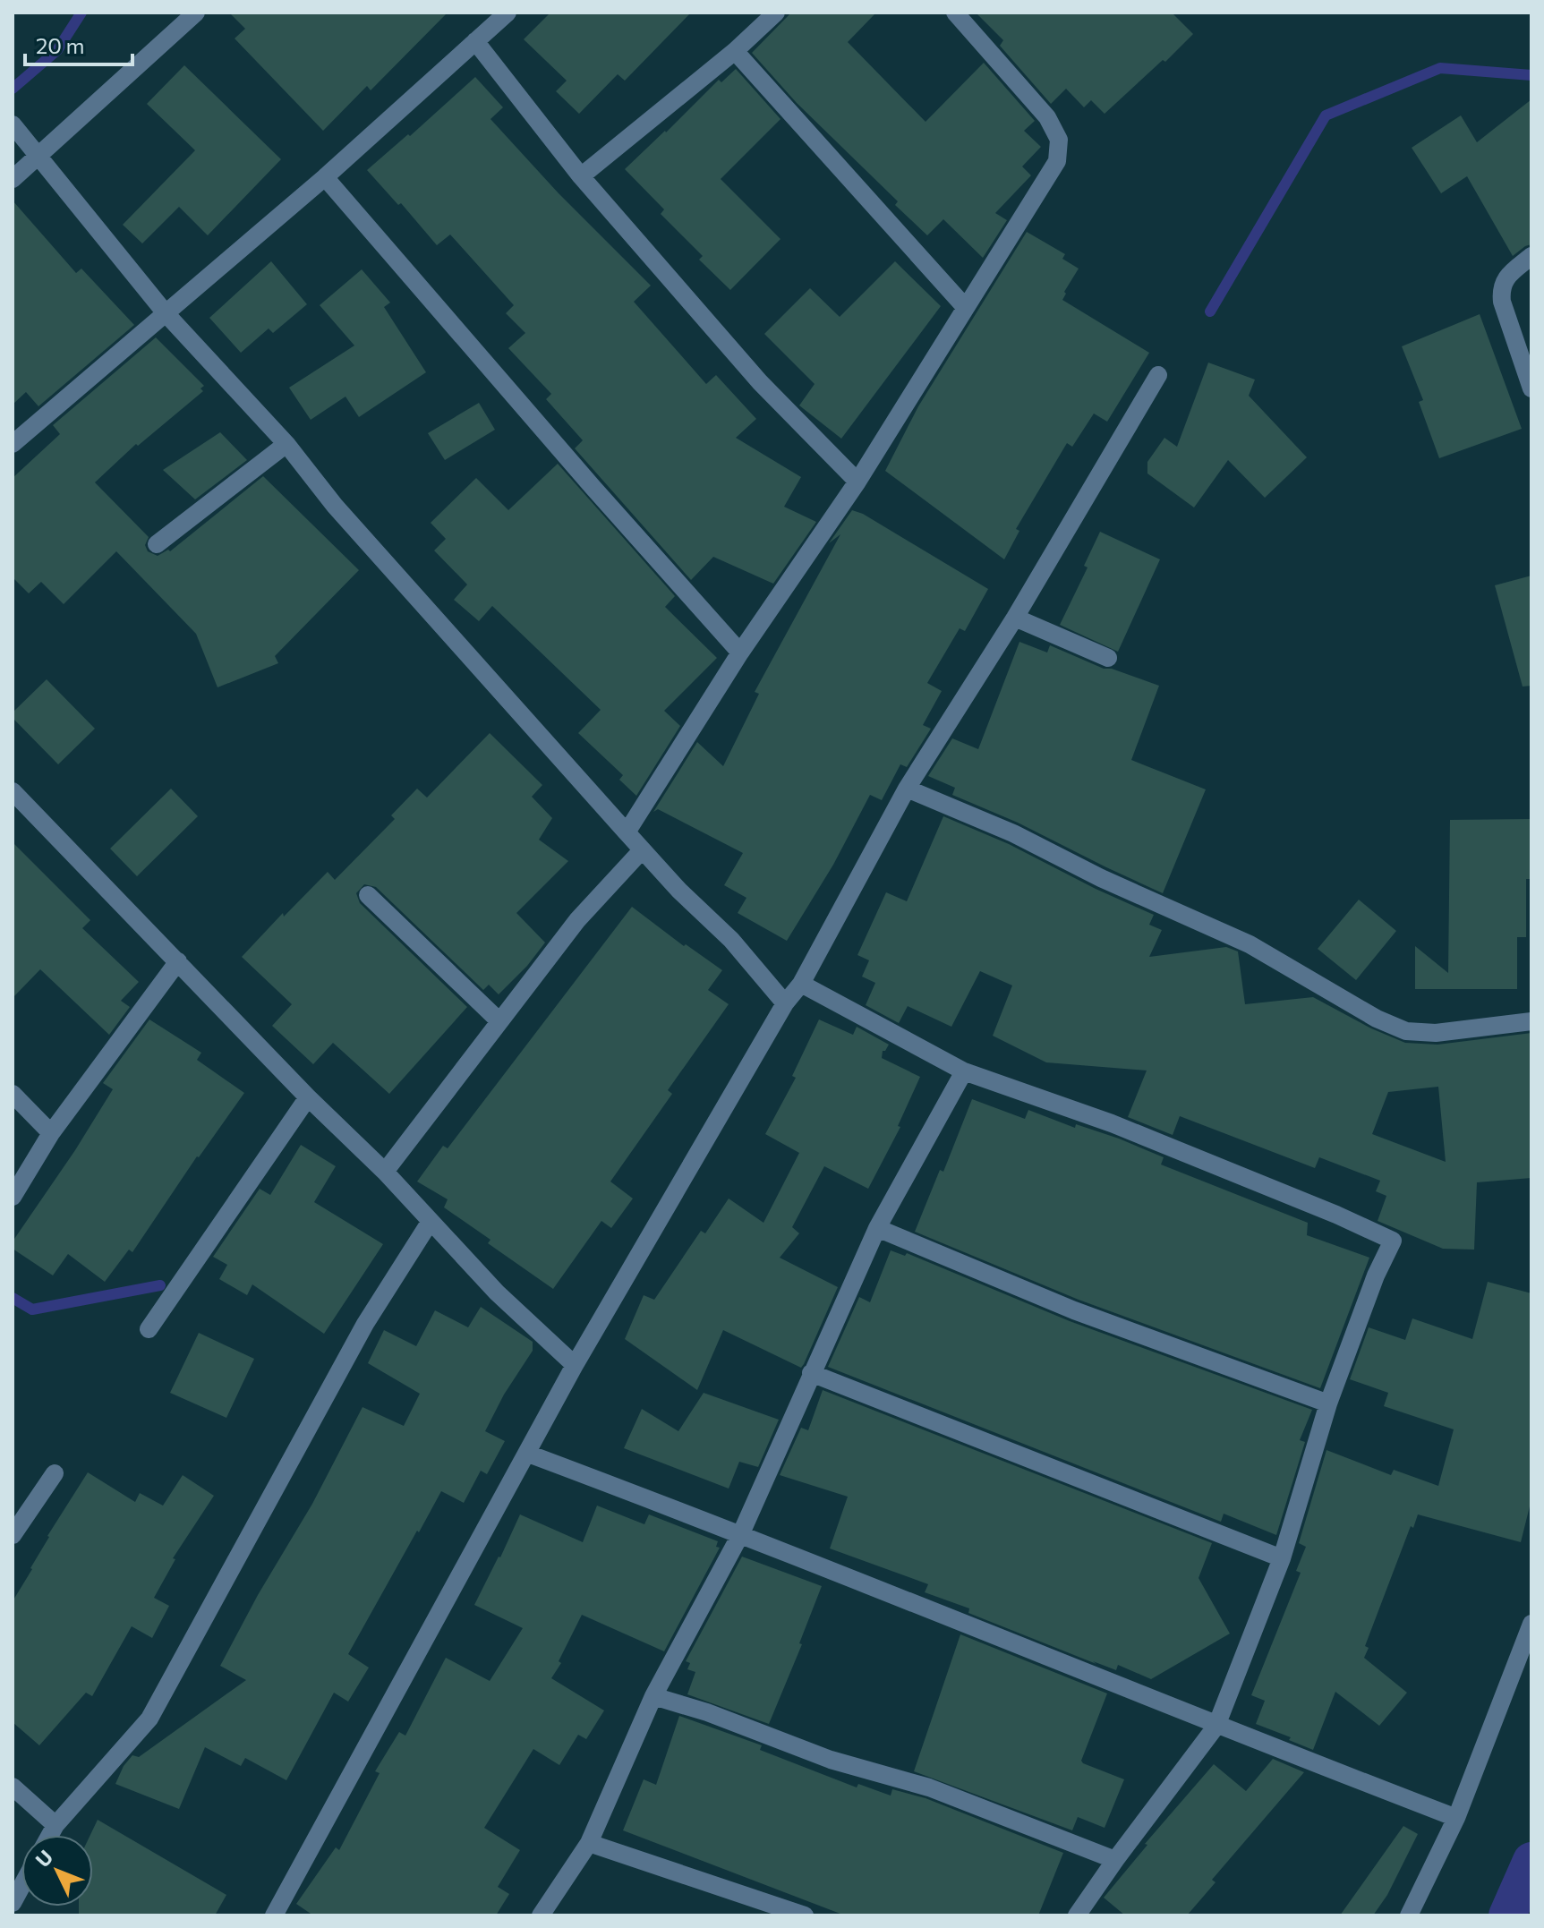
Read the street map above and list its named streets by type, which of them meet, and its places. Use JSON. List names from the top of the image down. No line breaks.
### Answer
{"scale_bar":"20 m","north":"top left"}
